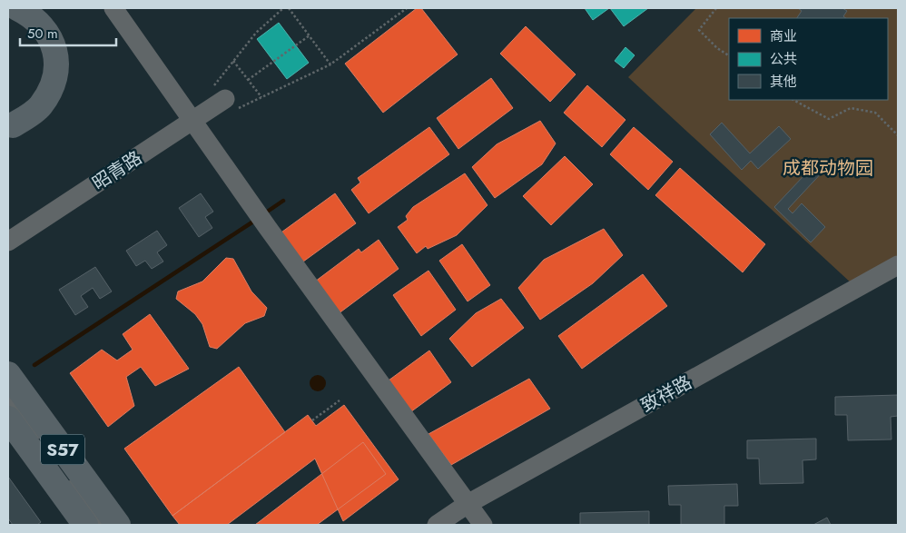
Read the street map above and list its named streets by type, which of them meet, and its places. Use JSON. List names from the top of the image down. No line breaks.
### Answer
{"streets":{"highway":["S57"],"street":["昭青路","致祥路"]},"parks":["成都动物园"],"legend":["商业","公共","其他"],"scale_bar":"50 m"}
